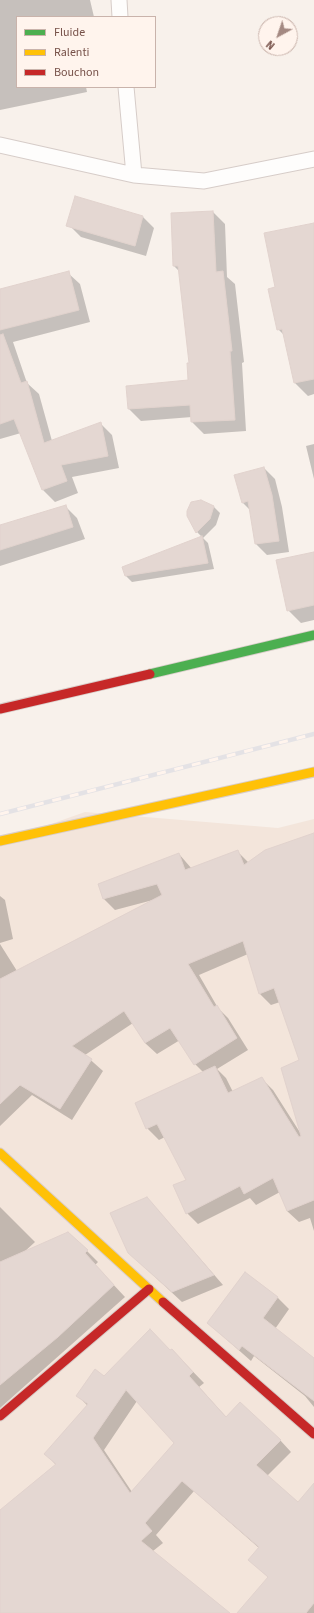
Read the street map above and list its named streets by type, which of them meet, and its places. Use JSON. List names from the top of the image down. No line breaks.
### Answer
{"legend":["Fluide","Ralenti","Bouchon"],"north":"bottom left"}
